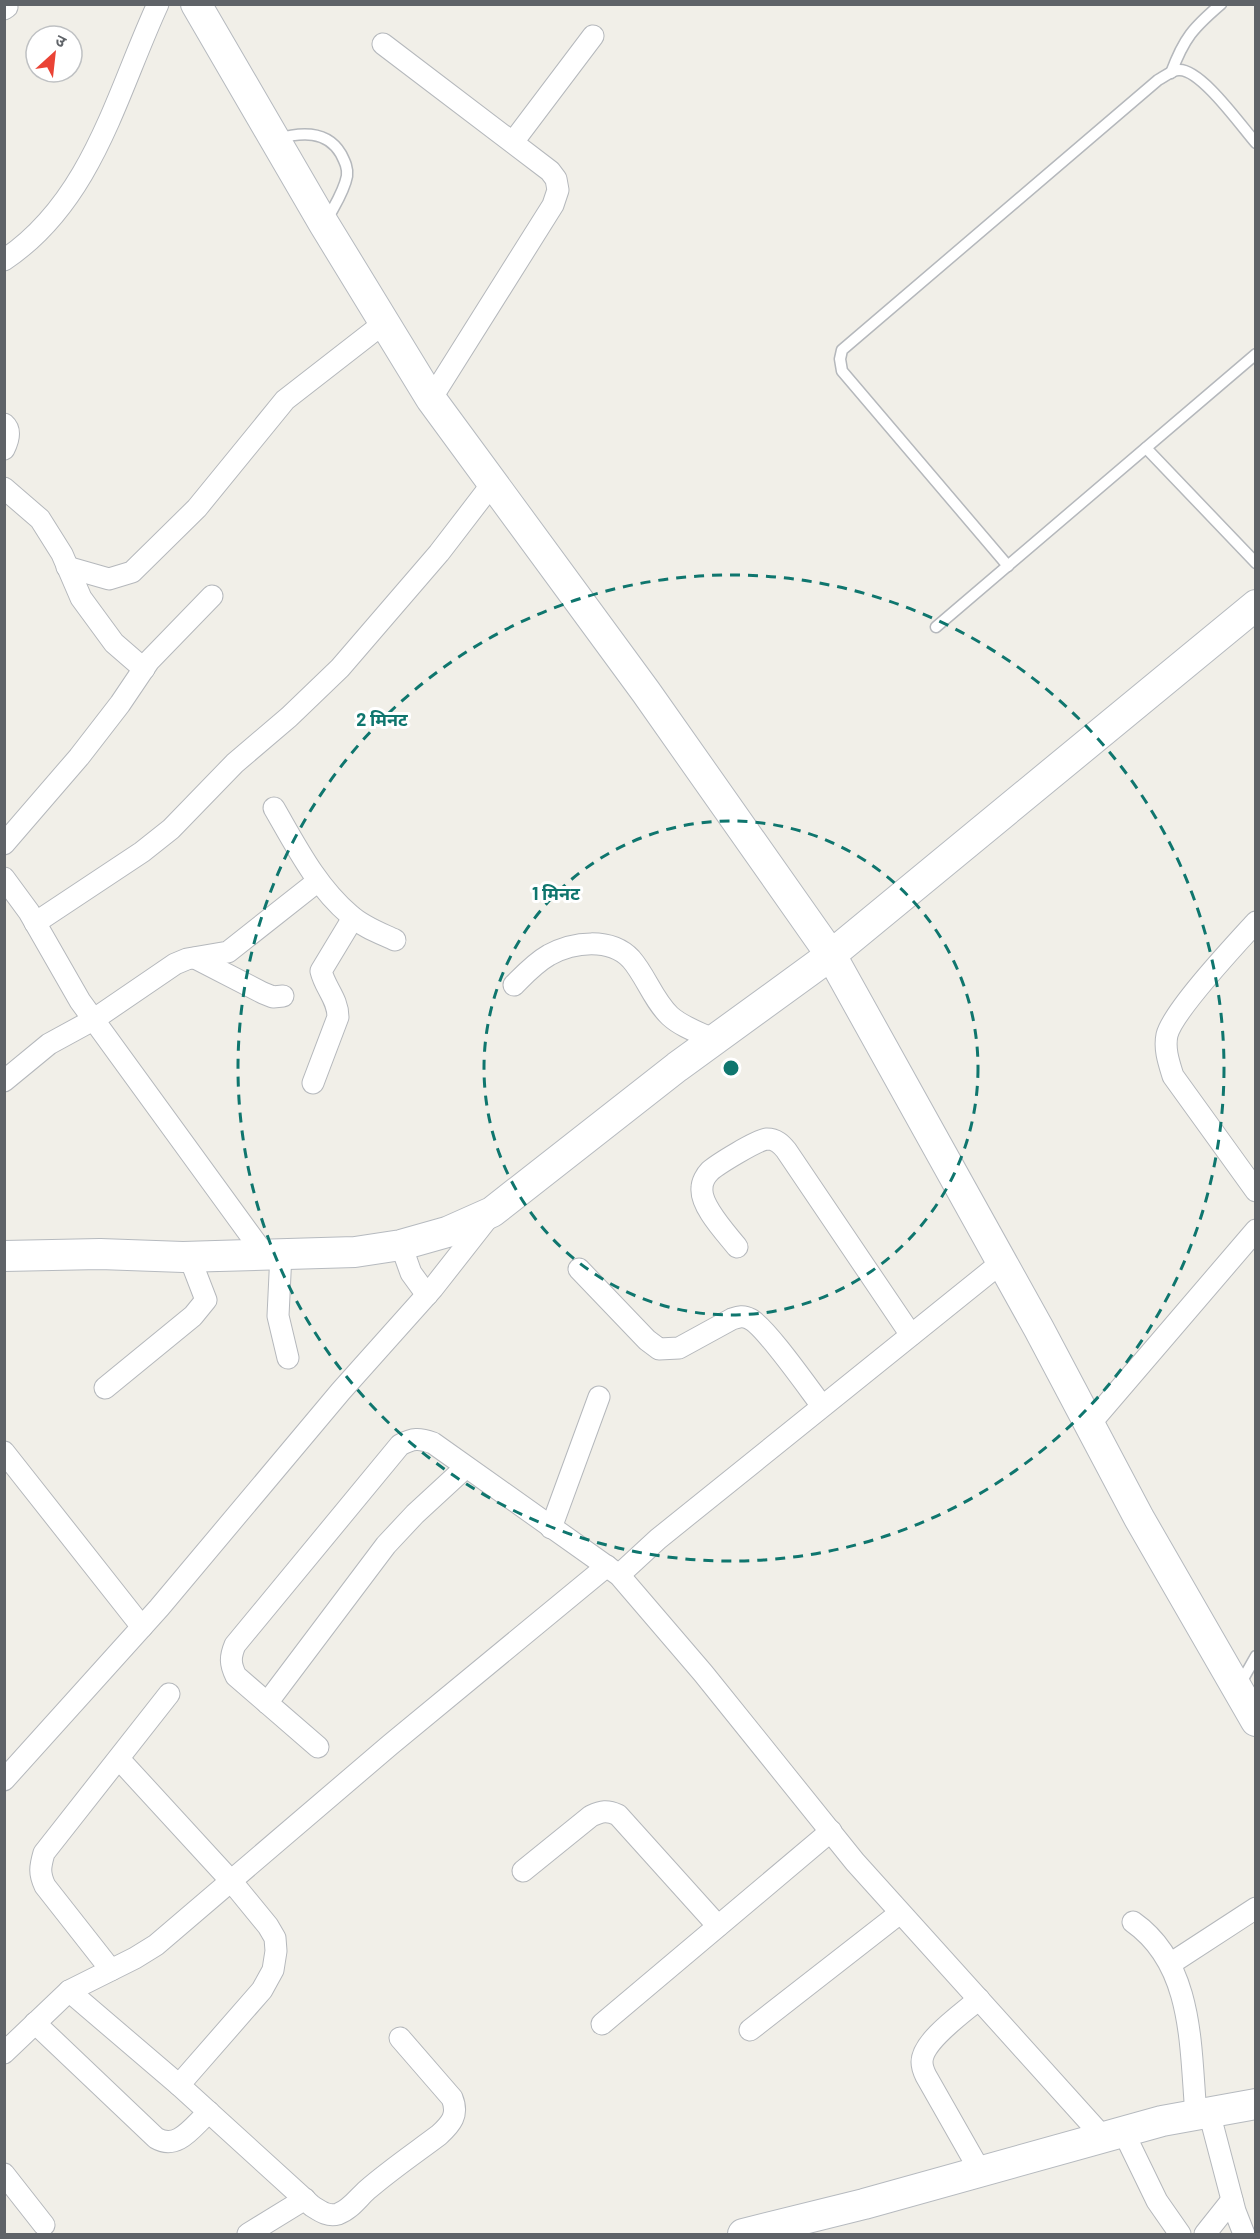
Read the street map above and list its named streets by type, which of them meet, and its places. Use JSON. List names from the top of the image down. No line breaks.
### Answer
{"north":"top right","rings":["2 मिनट","1 मिनट"]}
